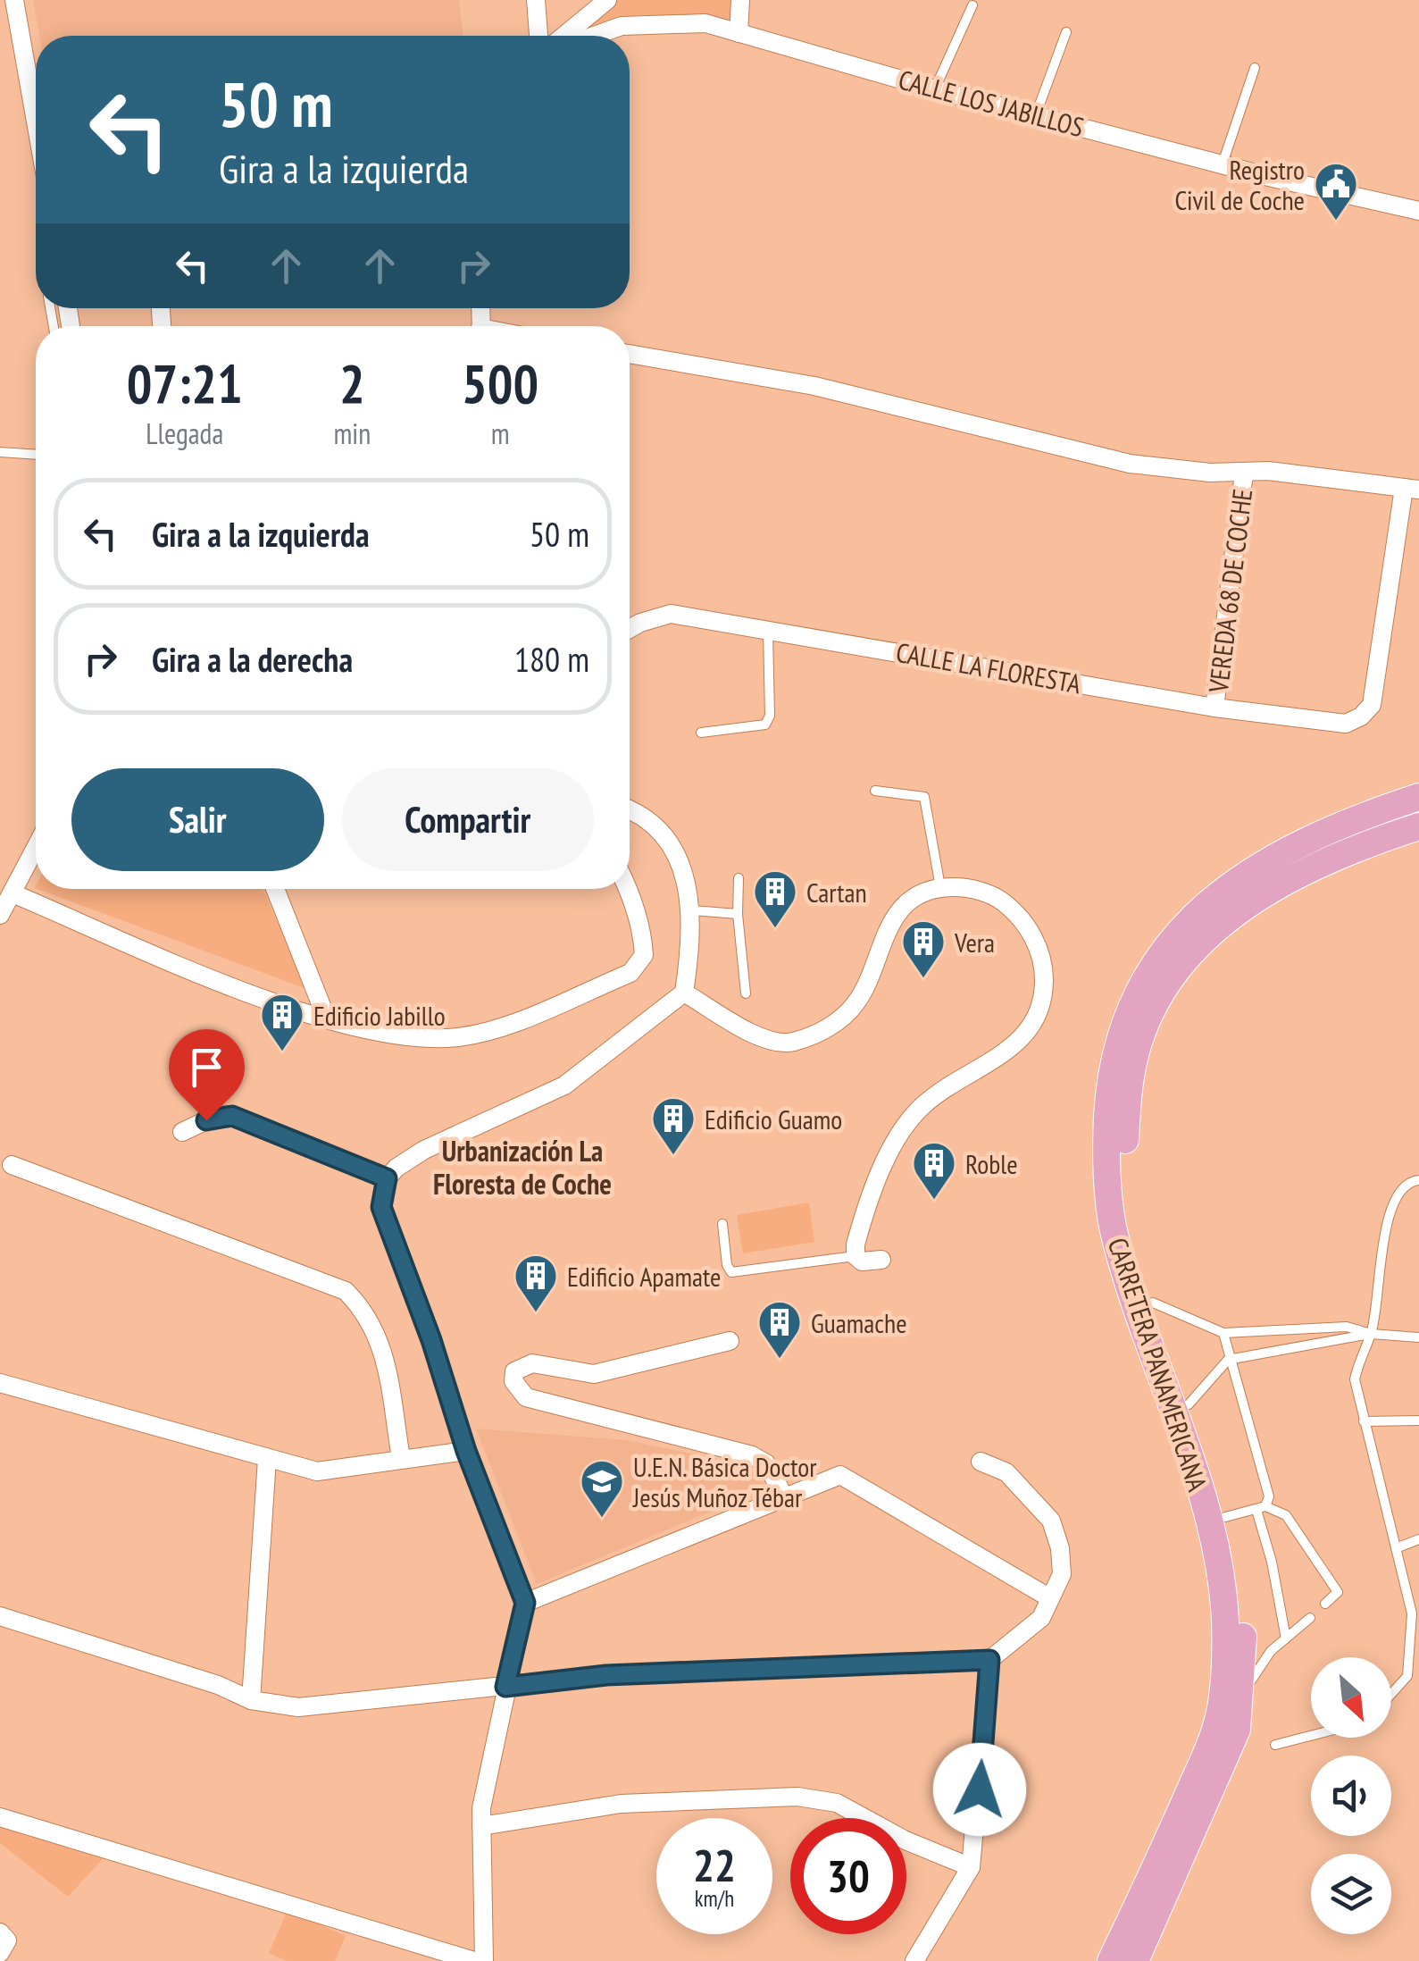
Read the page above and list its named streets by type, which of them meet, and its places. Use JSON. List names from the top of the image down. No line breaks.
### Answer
{"streets":{"main road":["CARRETERA PANAMERICANA"],"street":["CALLE LOS JABILLOS","VEREDA 68 DE COCHE","CALLE LA FLORESTA"]},"crossings":[["VEREDA 68 DE COCHE","CALLE LA FLORESTA"]],"districts":["Urbanización La Floresta de Coche"],"places":{"public building":["Registro Civil de Coche"],"building":["Cartan","Vera","Edificio Jabillo","Edificio Guamo","Roble","Edificio Apamate","Guamache"],"school or university":["U.E.N. Básica Doctor Jesús Muñoz Tébar"]},"north":"bottom right","page":{"turn":["50 m","Gira a la izquierda"],"eta":["07:21","Llegada","2","min","500","m"],"list":[{"name":"Gira a la izquierda","value":"50 m"},{"name":"Gira a la derecha","value":"180 m"}],"buttons":["Salir","Compartir"],"speed":"22 km/h","limit":"30"}}
